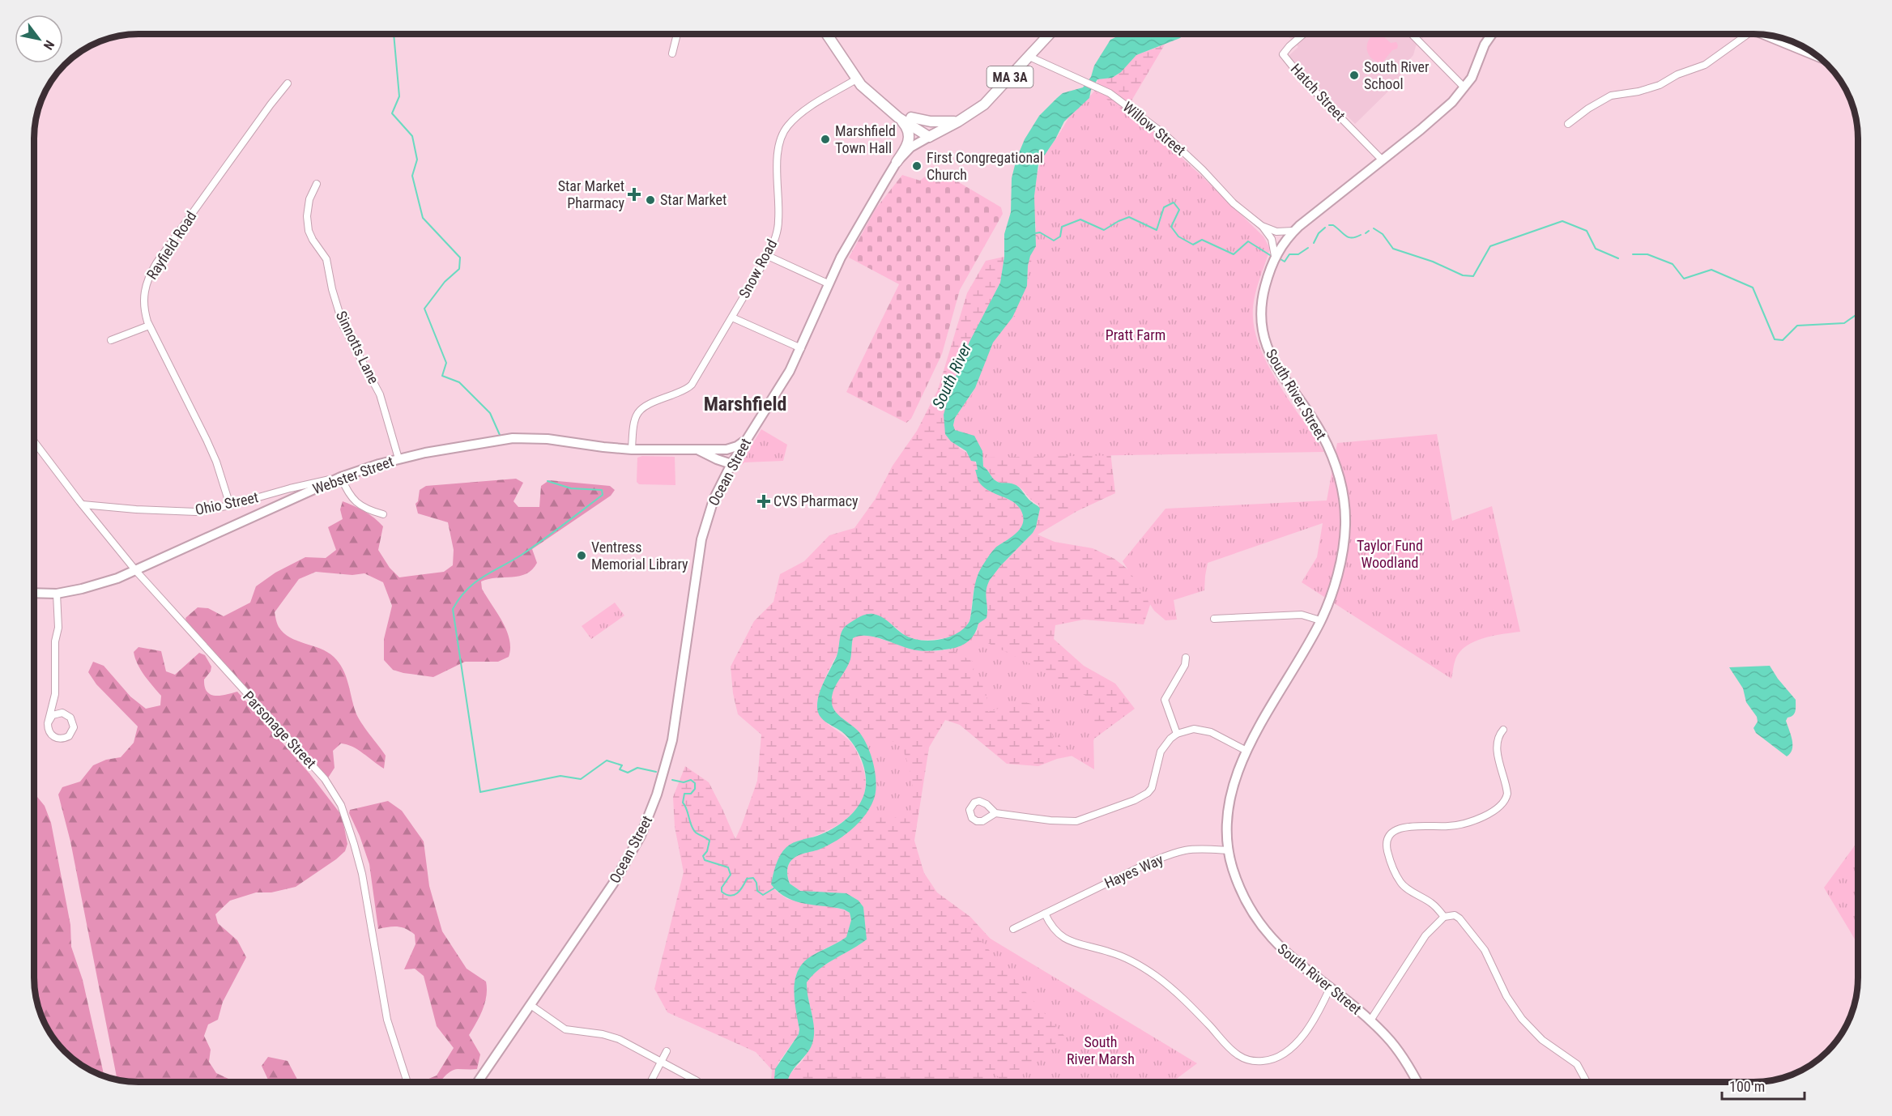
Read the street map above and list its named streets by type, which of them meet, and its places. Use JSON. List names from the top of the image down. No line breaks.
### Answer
{"streets":{"main road":["MA 3A","Ocean Street"],"street":["Hatch Street","Willow Street","Rayfield Road","Snow Road","Sinnotts Lane","South River Street","Webster Street","Ohio Street","Parsonage Street","Hayes Way"]},"crossings":[["Hatch Street","South River Street"],["Willow Street","South River Street"],["Willow Street","Ocean Street"],["Rayfield Road","Ohio Street"],["Snow Road","Webster Street"],["Sinnotts Lane","Webster Street"],["South River Street","Hayes Way"],["Ocean Street","Webster Street"],["Webster Street","Ohio Street"],["Webster Street","Parsonage Street"],["Ohio Street","Parsonage Street"]],"districts":["Marshfield"],"water":["South River"],"parks":["Pratt Farm","Taylor Fund Woodland","South River Marsh"],"places":{"other":["South River School","Marshfield Town Hall","First Congregational Church","Star Market","Ventress Memorial Library"],"health":["Star Market Pharmacy","CVS Pharmacy"]},"scale_bar":"100 m","north":"bottom right"}
